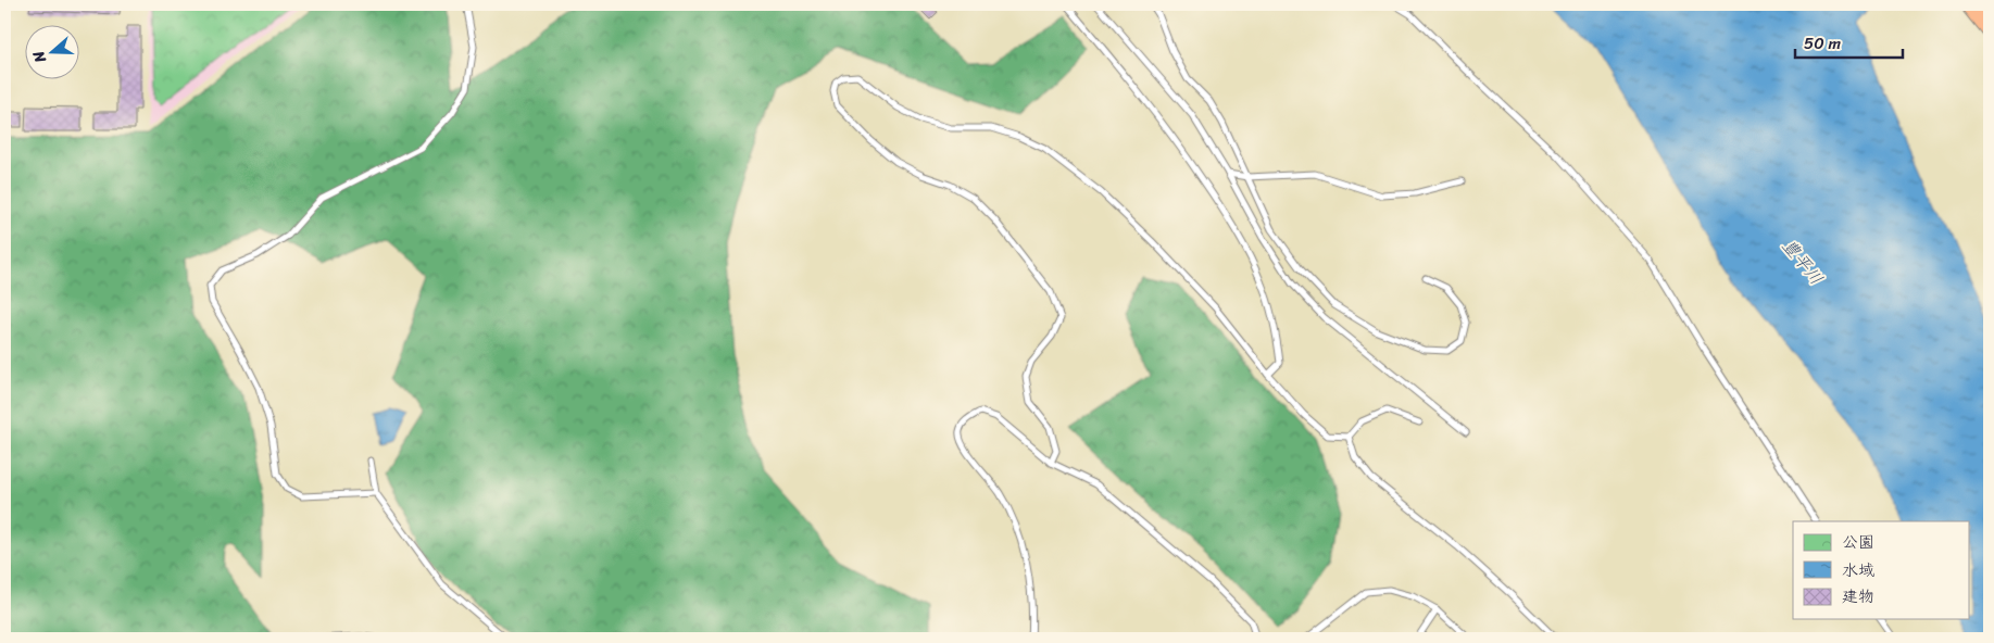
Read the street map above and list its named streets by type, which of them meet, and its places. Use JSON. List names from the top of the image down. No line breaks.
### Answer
{"water":["豊平川"],"legend":["公園","水域","建物"],"scale_bar":"50 m","north":"left"}
